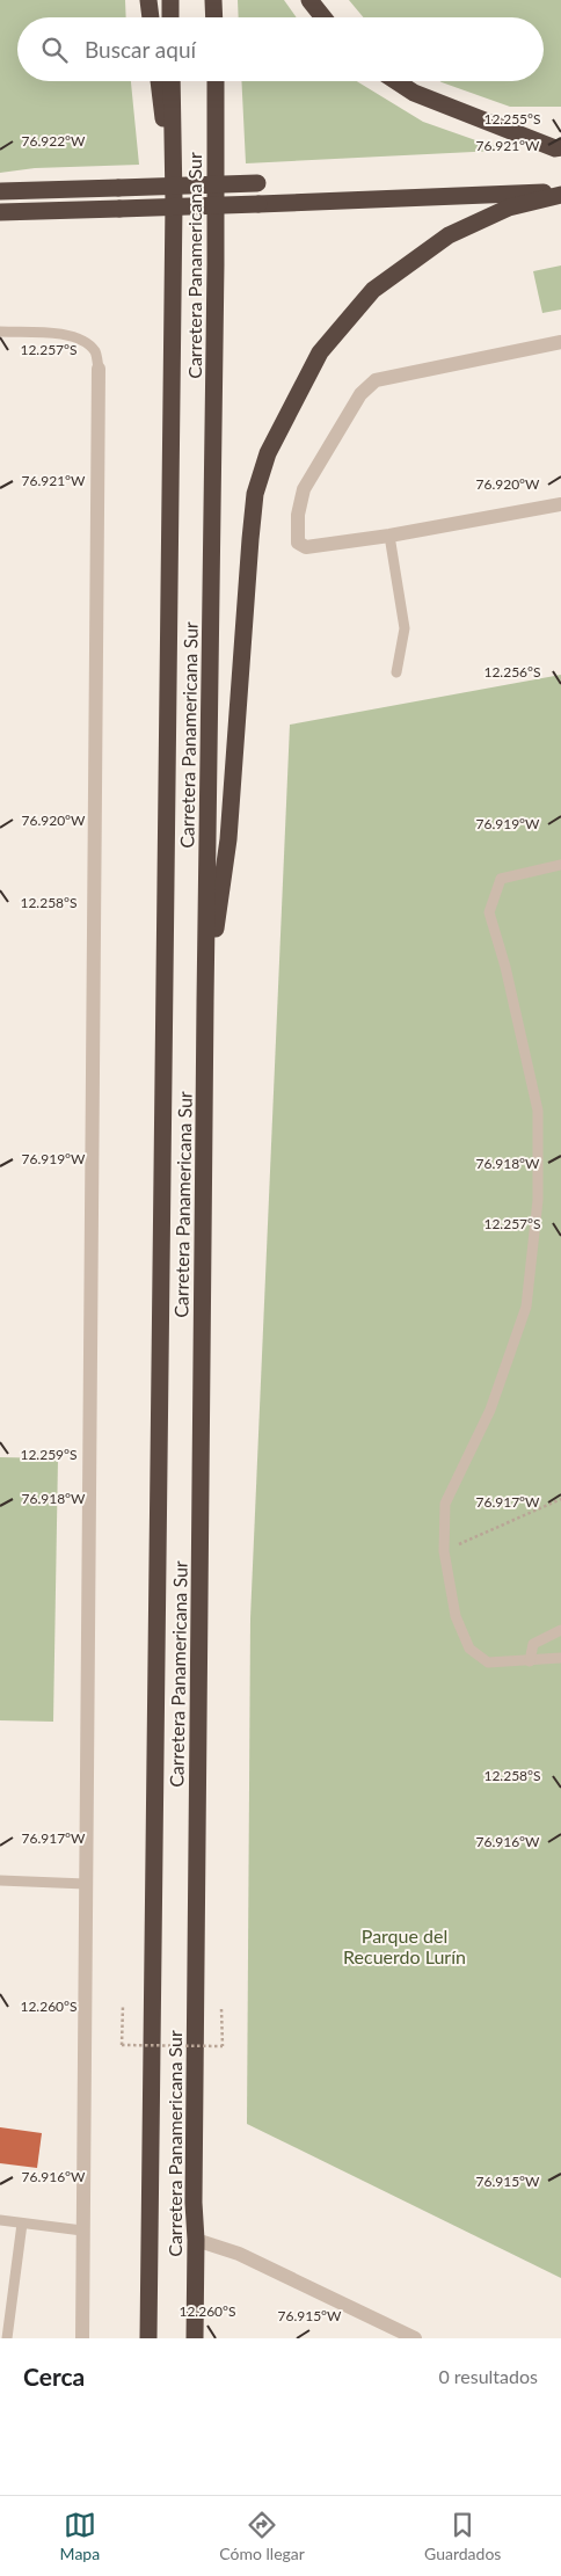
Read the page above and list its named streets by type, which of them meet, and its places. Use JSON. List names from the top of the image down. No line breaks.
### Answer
{"streets":{"highway":["Carretera Panamericana Sur"]},"parks":["Parque del Recuerdo Lurín"],"page":{"search":"Buscar aquí","heading":["Cerca","0 resultados"],"nav":["Mapa","Cómo llegar","Guardados"]},"coordinates":["12.255°S","76.922°W","76.921°W","12.257°S","76.920°W","12.256°S","76.919°W","12.258°S","76.918°W","12.259°S","76.917°W","76.916°W","12.260°S","76.915°W"]}
